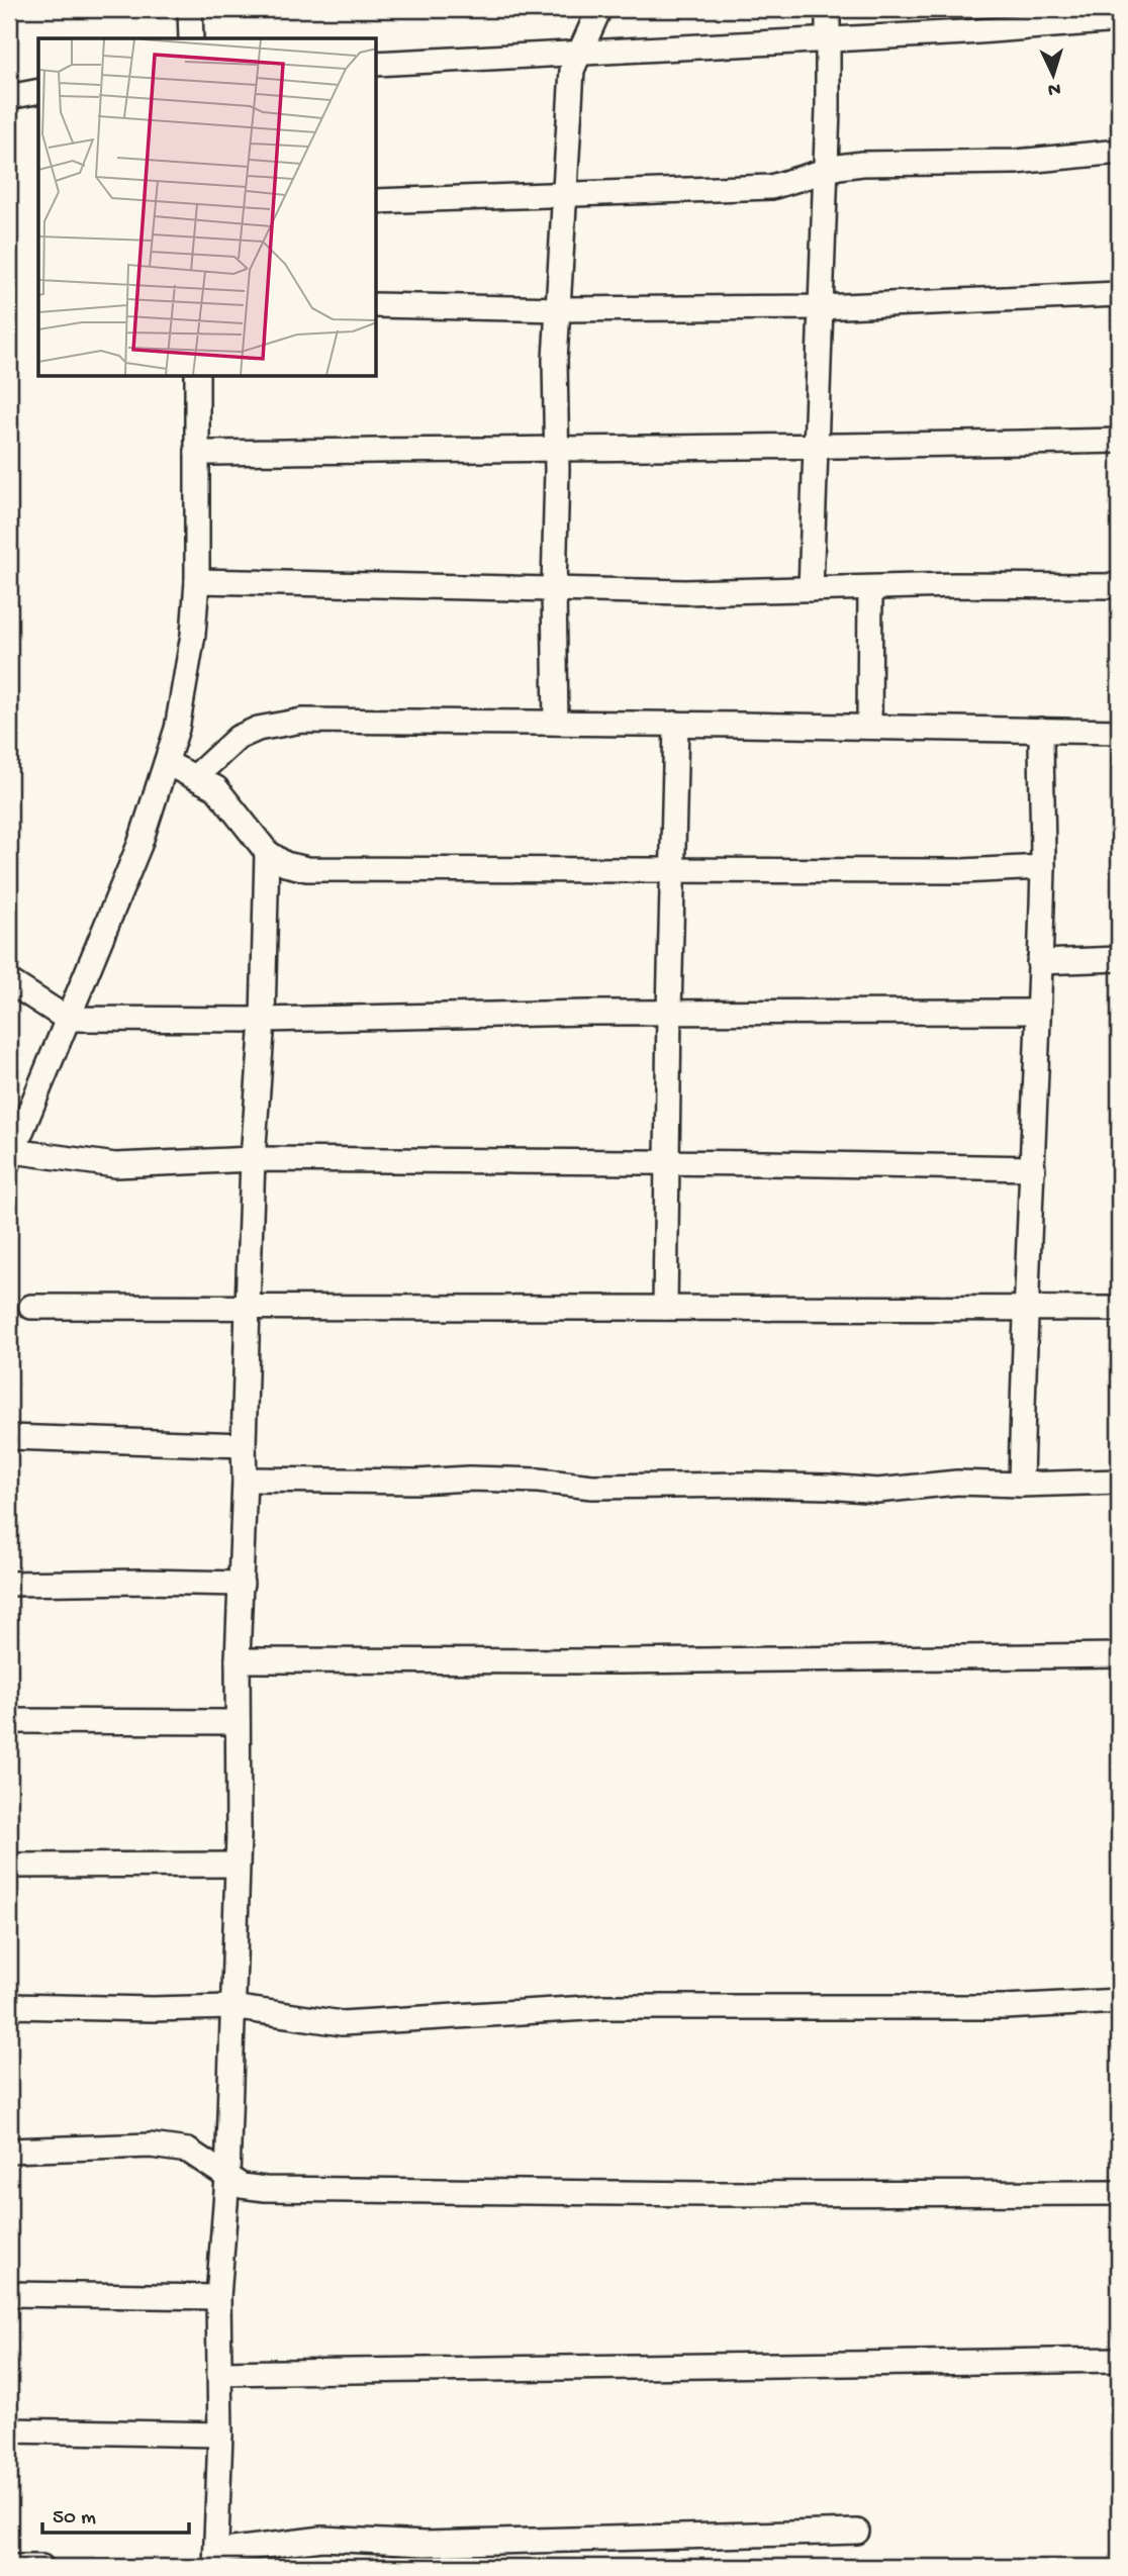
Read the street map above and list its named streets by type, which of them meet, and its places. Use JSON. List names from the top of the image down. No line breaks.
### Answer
{"scale_bar":"50 m","north":"bottom"}
